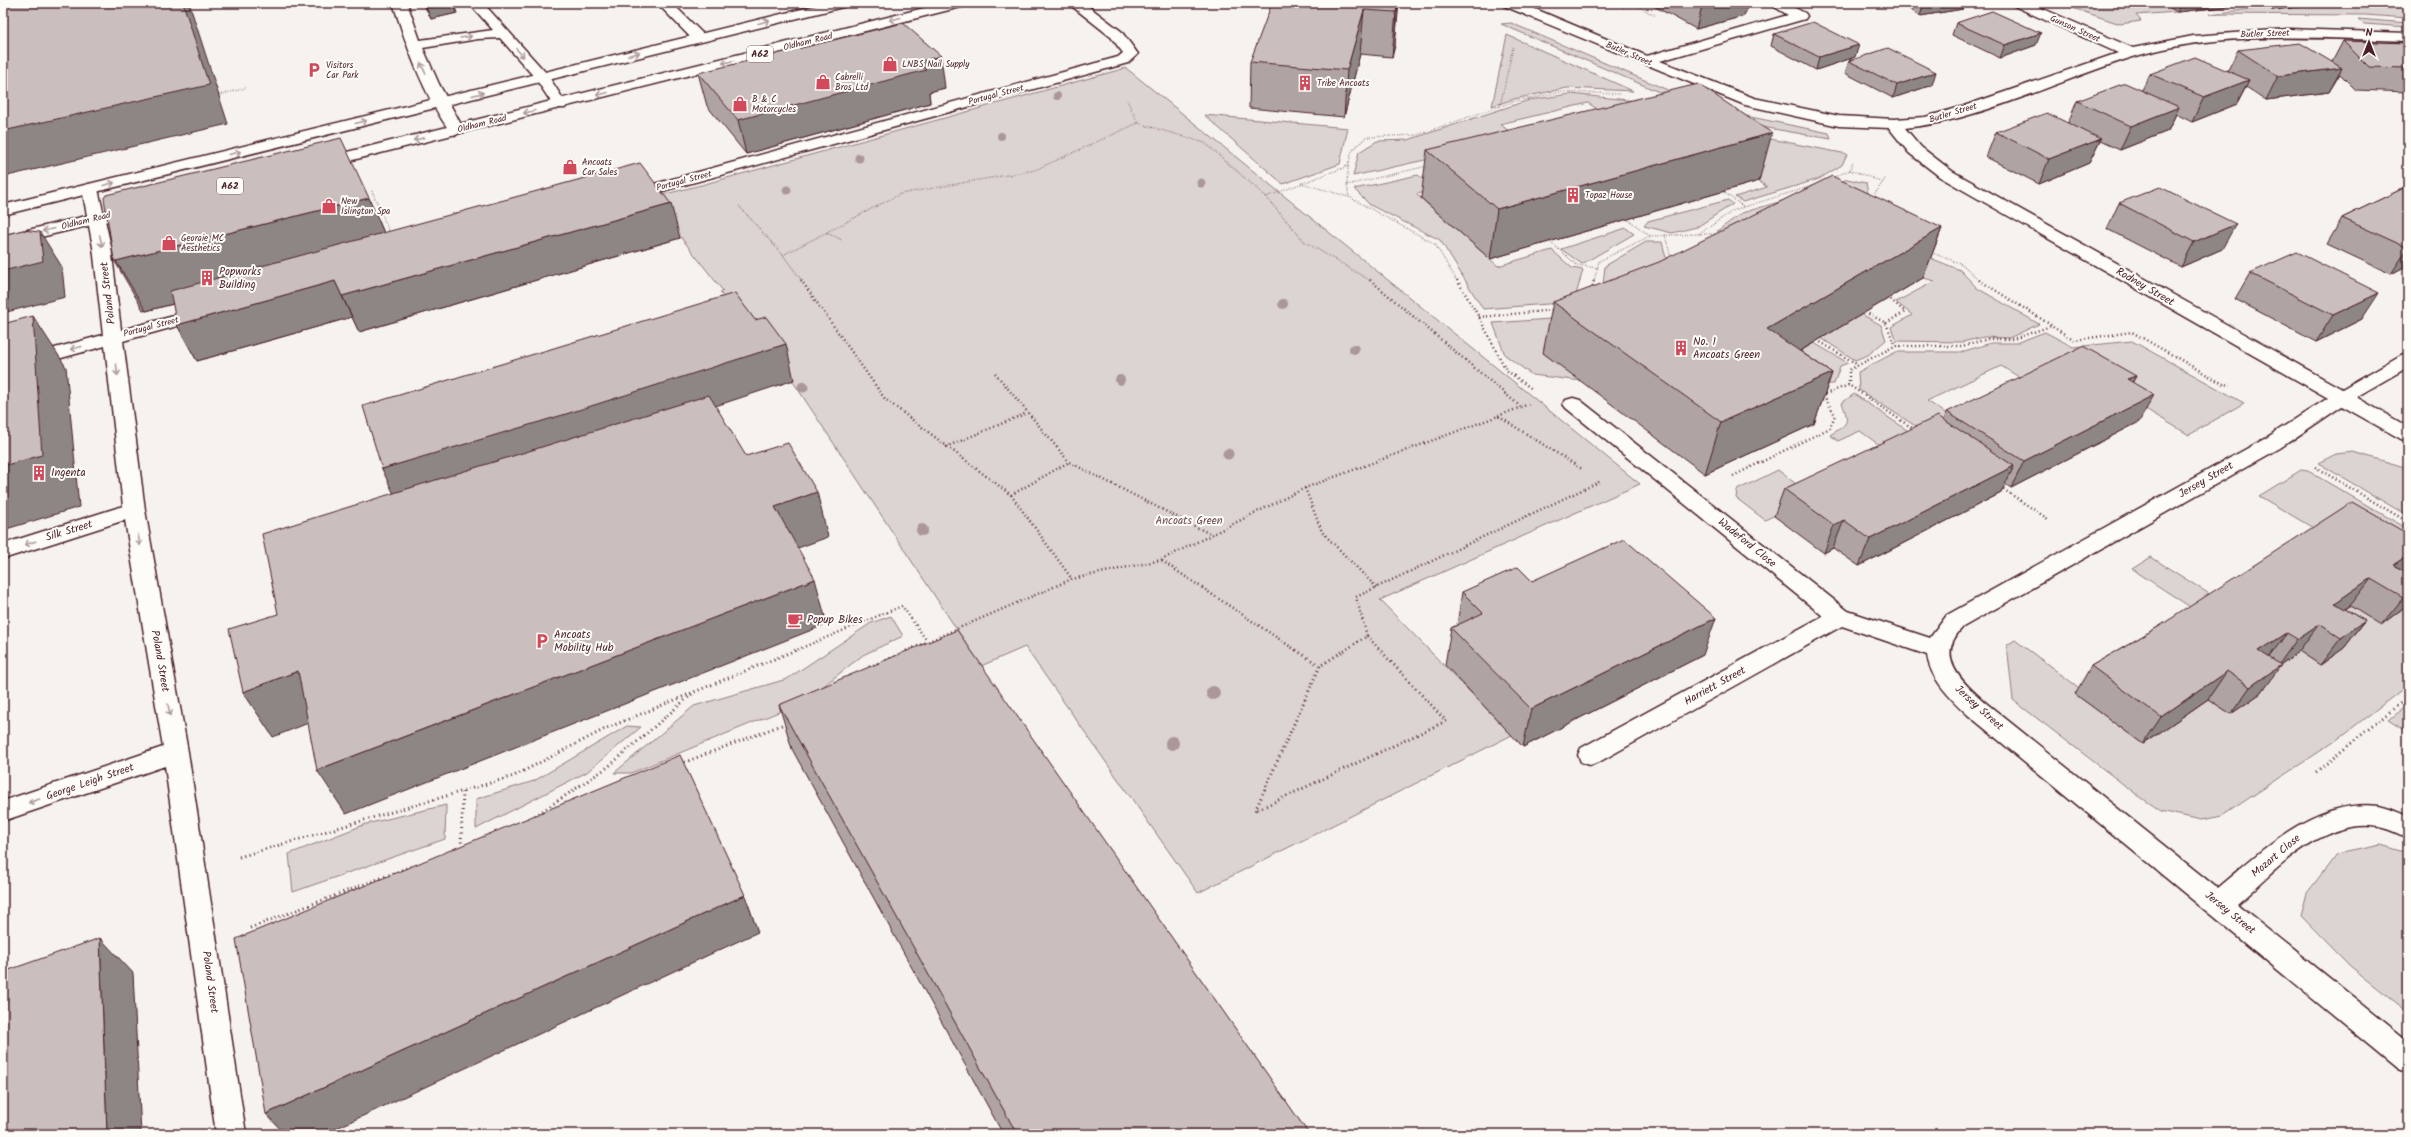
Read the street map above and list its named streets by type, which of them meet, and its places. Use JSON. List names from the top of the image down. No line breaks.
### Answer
{"streets":{"main road":["Gunson Street","Butler Street","Oldham Road","A62","Portugal Street","Rodney Street","Poland Street","Jersey Street","Silk Street","Wadeford Close","Harriett Street","George Leigh Street","Mozart Close"]},"crossings":[["Gunson Street","Butler Street"],["Butler Street","Rodney Street"],["Oldham Road","Poland Street"],["Portugal Street","Poland Street"],["Rodney Street","Jersey Street"],["Poland Street","Silk Street"],["Poland Street","George Leigh Street"],["Jersey Street","Wadeford Close"],["Jersey Street","Mozart Close"],["Wadeford Close","Harriett Street"]],"one_way":["Poland Street","Silk Street","George Leigh Street"],"parks":["Ancoats Green"],"places":{"shop":["LNBS Nail Supply","Cabrelli Bros Ltd","B & C Motorcycles","Ancoats Car Sales","New Islington Spa","Georgie MC Aesthetics"],"parking":["Visitors Car Park","Ancoats Mobility Hub"],"building":["Tribe Ancoats","Topaz House","Popworks Building","No. 1 Ancoats Green","Ingenta"],"cafe":["Popup Bikes"]},"north":"top"}
